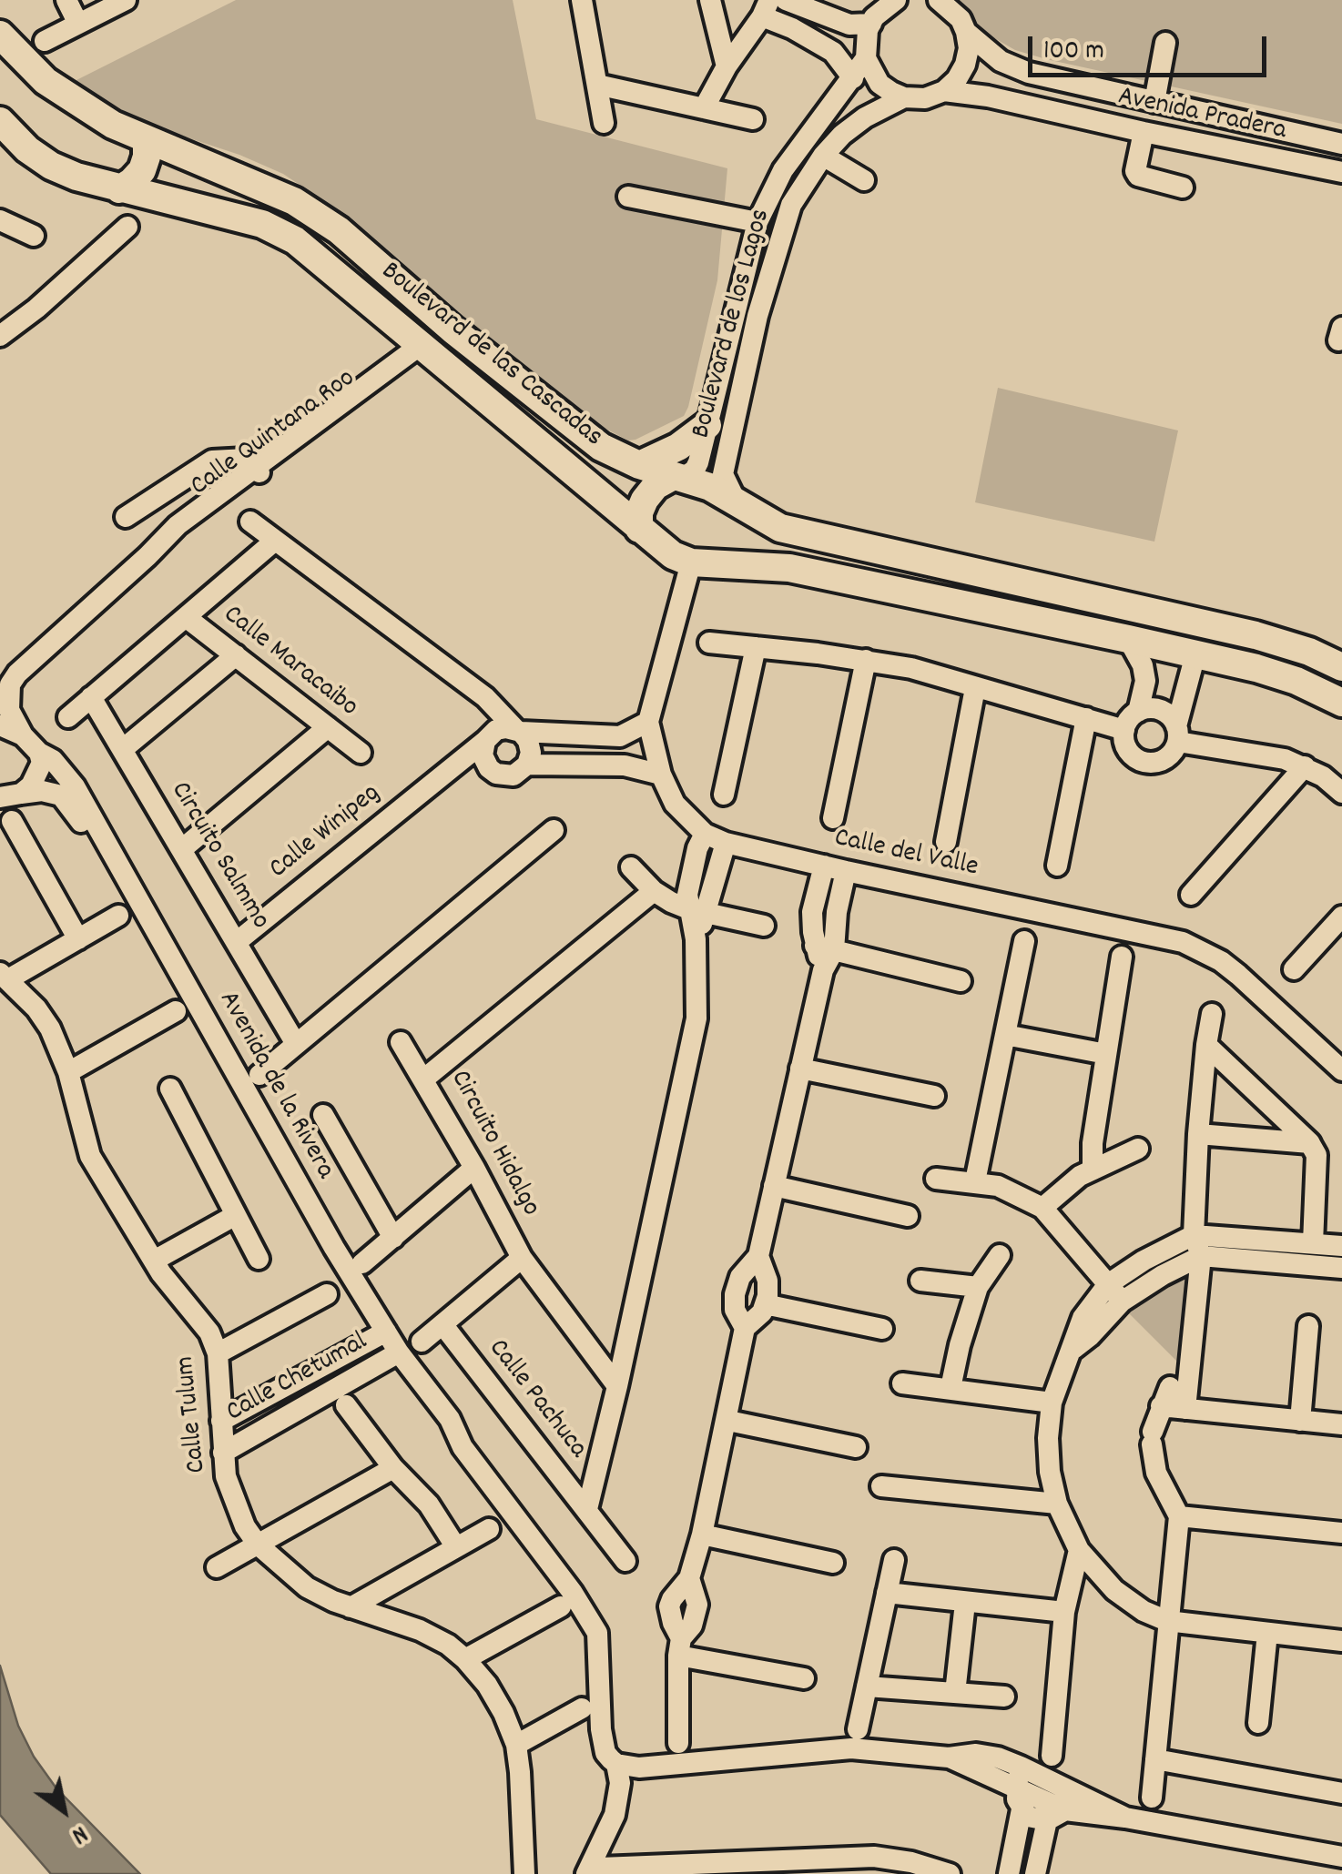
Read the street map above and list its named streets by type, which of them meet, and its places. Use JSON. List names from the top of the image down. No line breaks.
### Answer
{"streets":{"main road":["Boulevard de las Cascadas"],"street":["Avenida Pradera","Boulevard de los Lagos","Calle Quintana Roo","Calle Maracaibo","Calle Winipeg","Calle del Valle","Circuito Salmmo","Avenida de la Rivera","Circuito Hidalgo","Calle Chetumal","Calle Pachuca","Calle Tulum"]},"crossings":[["Avenida Pradera","Boulevard de los Lagos"],["Boulevard de los Lagos","Boulevard de las Cascadas"],["Boulevard de los Lagos","Calle del Valle"],["Boulevard de las Cascadas","Calle Quintana Roo"],["Boulevard de las Cascadas","Calle del Valle"],["Calle Quintana Roo","Avenida de la Rivera"],["Calle Winipeg","Circuito Salmmo"],["Avenida de la Rivera","Calle Chetumal"],["Calle Chetumal","Calle Tulum"]],"scale_bar":"100 m","north":"bottom right"}
